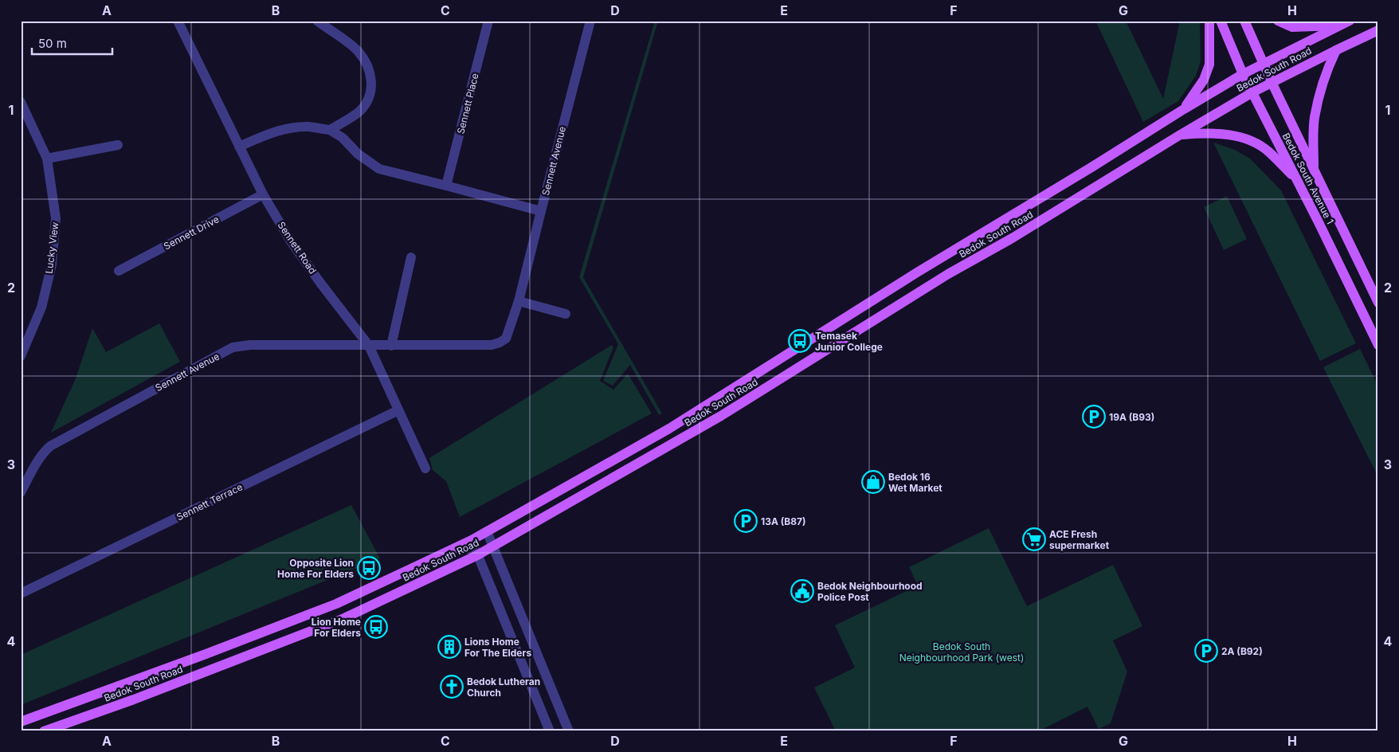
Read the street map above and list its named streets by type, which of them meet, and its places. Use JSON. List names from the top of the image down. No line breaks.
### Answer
{"streets":{"main road":["Bedok South Road","Bedok South Avenue 1"],"street":["Sennett Place","Sennett Avenue","Sennett Drive","Lucky View","Sennett Road","Sennett Terrace"]},"crossings":[["Bedok South Road","Bedok South Avenue 1"],["Sennett Avenue","Sennett Road"],["Sennett Drive","Sennett Road"],["Sennett Road","Sennett Terrace"]],"parks":["Bedok South Neighbourhood Park (west)"],"places":{"bus stop":["Temasek Junior College","Opposite Lion Home For Elders","Lion Home For Elders"],"parking":["19A (B93)","13A (B87)","2A (B92)"],"shop":["Bedok 16 Wet Market"],"supermarket":["ACE Fresh supermarket"],"public building":["Bedok Neighbourhood Police Post"],"building":["Lions Home For The Elders"],"church":["Bedok Lutheran Church"]},"scale_bar":"50 m","grid":{"columns":["A","B","C","D","E","F","G","H"],"rows":["1","2","3","4"]}}
